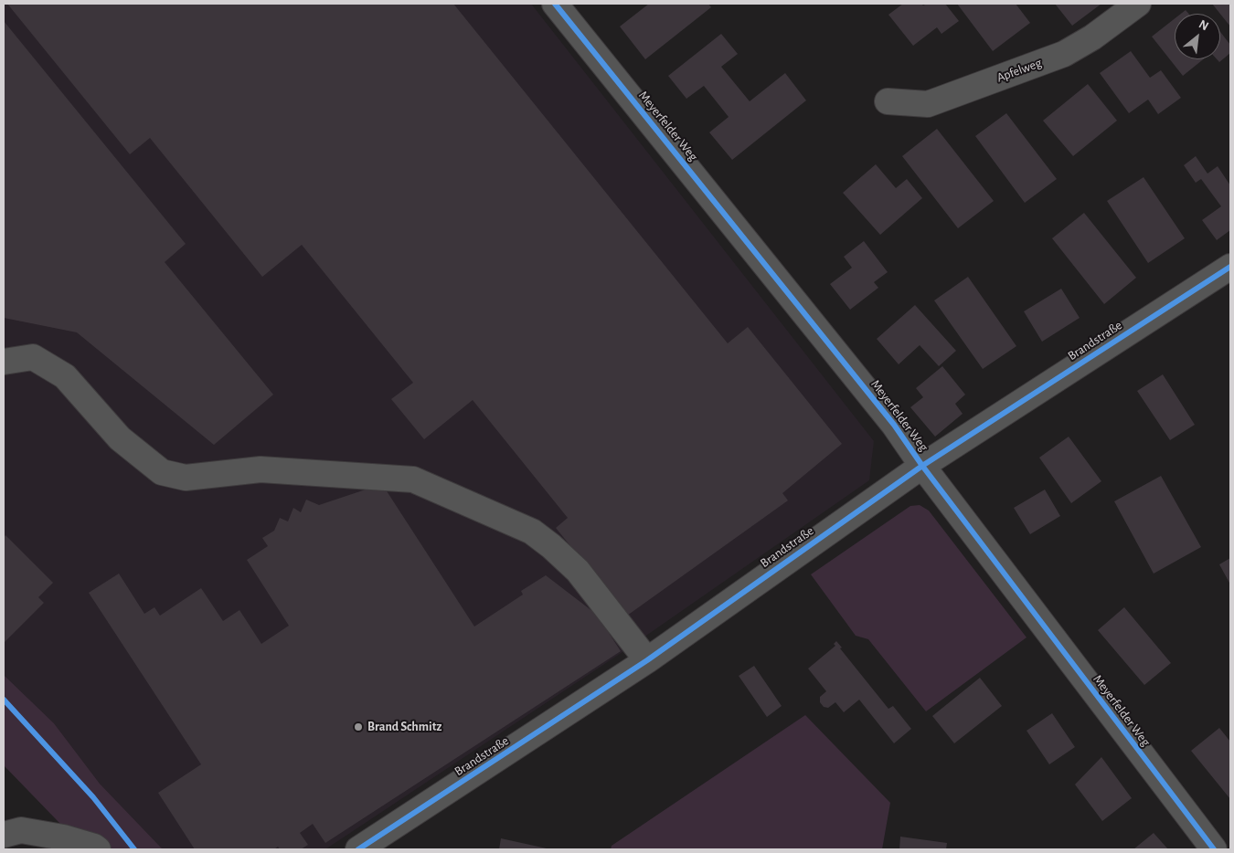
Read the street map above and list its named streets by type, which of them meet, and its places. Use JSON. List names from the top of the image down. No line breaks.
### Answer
{"streets":{"street":["Apfelweg","Meyerfelder Weg","Brandstraße"]},"crossings":[["Meyerfelder Weg","Brandstraße"]],"places":["Brand Schmitz"],"north":"top right"}
